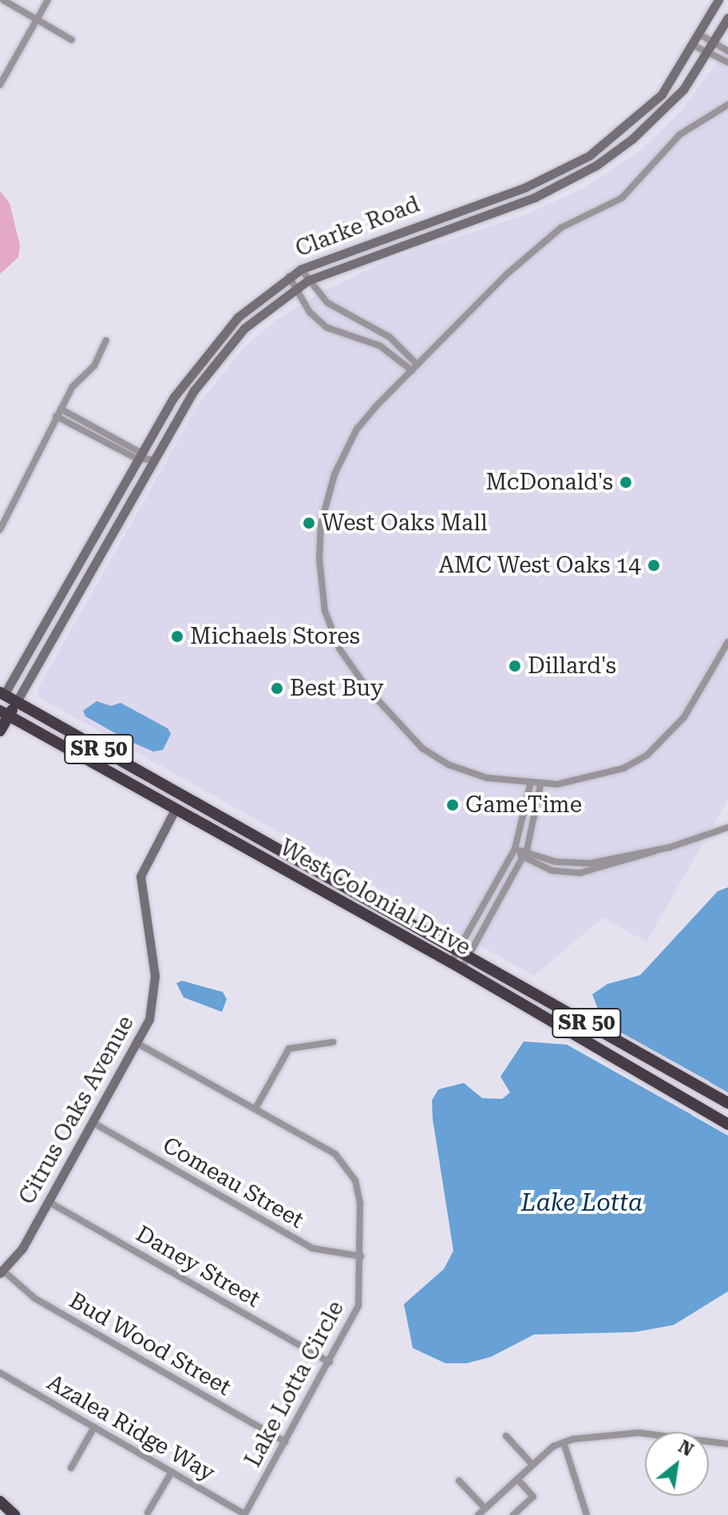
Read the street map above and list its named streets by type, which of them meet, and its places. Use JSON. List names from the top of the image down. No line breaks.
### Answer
{"streets":{"highway":["Clarke Road","SR 50","West Colonial Drive"],"street":["Citrus Oaks Avenue","Comeau Street","Daney Street","Bud Wood Street","Lake Lotta Circle","Azalea Ridge Way"]},"crossings":[["Clarke Road","West Colonial Drive"],["West Colonial Drive","Citrus Oaks Avenue"],["Citrus Oaks Avenue","Comeau Street"],["Citrus Oaks Avenue","Daney Street"],["Citrus Oaks Avenue","Bud Wood Street"],["Citrus Oaks Avenue","Lake Lotta Circle"],["Comeau Street","Lake Lotta Circle"],["Daney Street","Lake Lotta Circle"],["Bud Wood Street","Lake Lotta Circle"],["Lake Lotta Circle","Azalea Ridge Way"]],"water":["Lake Lotta"],"places":["McDonald's","West Oaks Mall","AMC West Oaks 14","Michaels Stores","Dillard's","Best Buy","GameTime"],"north":"top right"}
